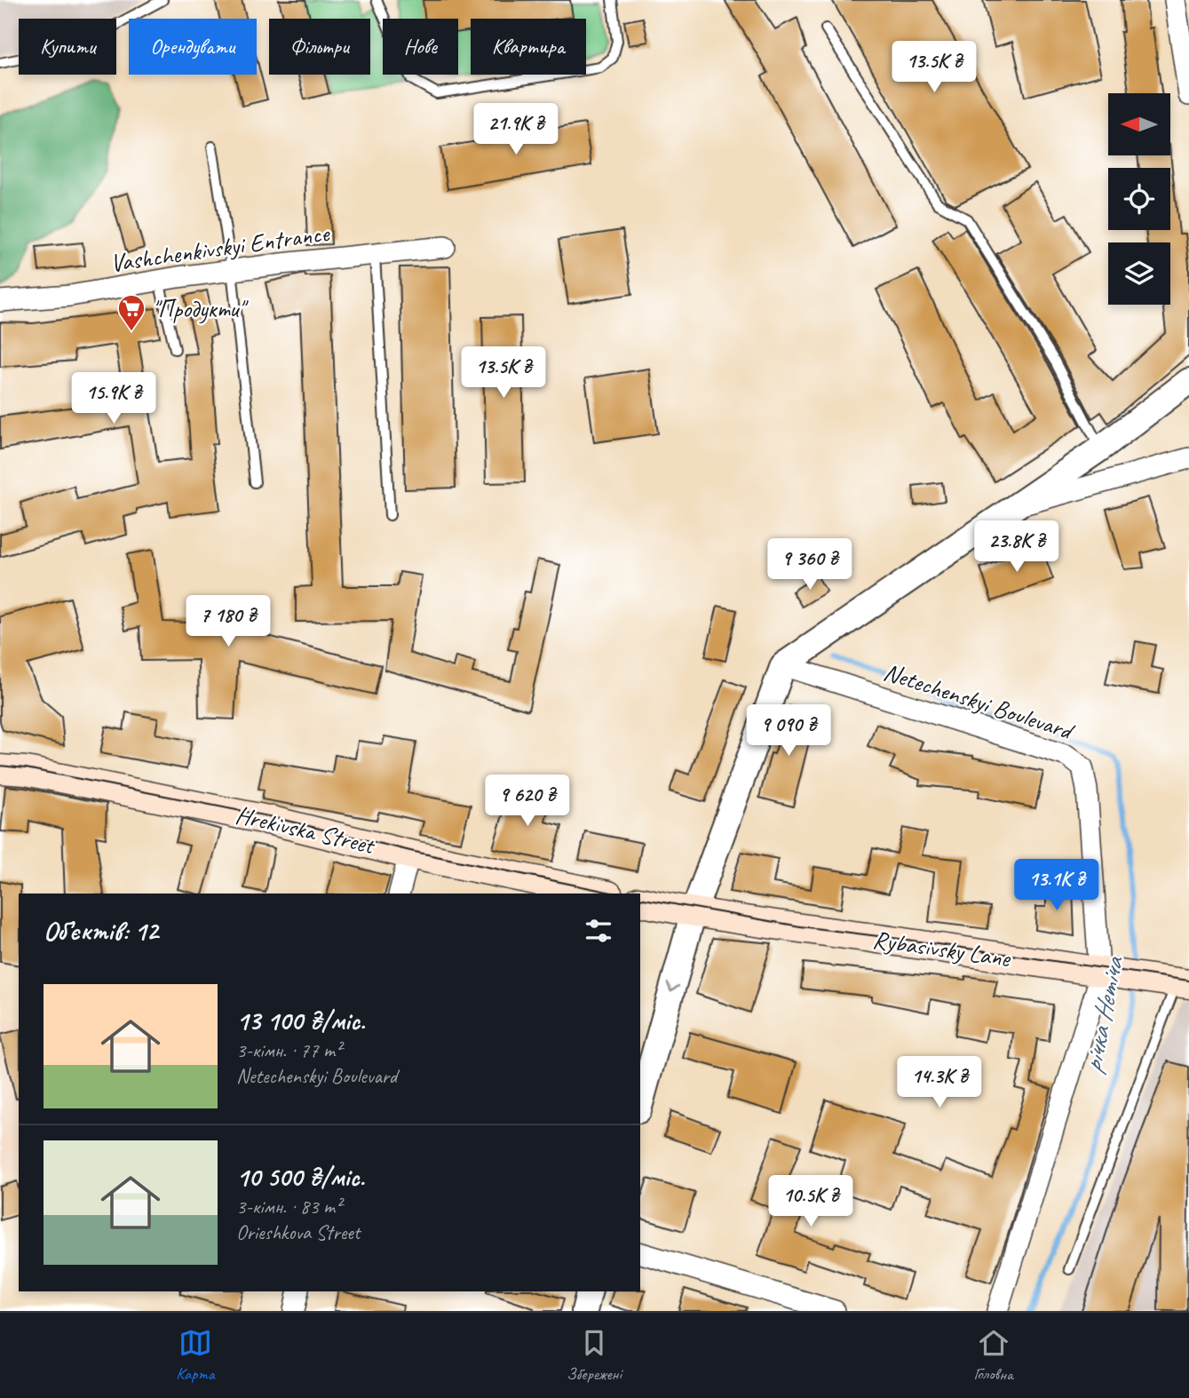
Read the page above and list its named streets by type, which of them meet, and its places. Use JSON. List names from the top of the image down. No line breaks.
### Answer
{"streets":{"main road":["Hrekivska Street","Rybasivsky Lane"],"street":["Vashchenkivskyi Entrance","Netechenskyi Boulevard"]},"crossings":[["Netechenskyi Boulevard","Rybasivsky Lane"]],"water":["річка Нетіча"],"places":{"supermarket":["\"Продукти\""]},"north":"left","page":{"chip":["Купити","Орендувати","Фільтри","Нове","Квартира"],"price":["13.5K ₴","21.9K ₴","13.5K ₴","15.9K ₴","23.8K ₴","9 360 ₴","7 180 ₴","9 090 ₴","9 620 ₴","13.1K ₴","14.3K ₴","10.5K ₴"],"heading":"Об’єктів: 12","list":[{"name":"13 100 ₴/міс.","note":"3-кімн. · 77 m² · Netechenskyi Boulevard"},{"name":"10 500 ₴/міс.","note":"3-кімн. · 83 m² · Orieshkova Street"}],"tabs":["Карта","Збережені","Головна"]}}
